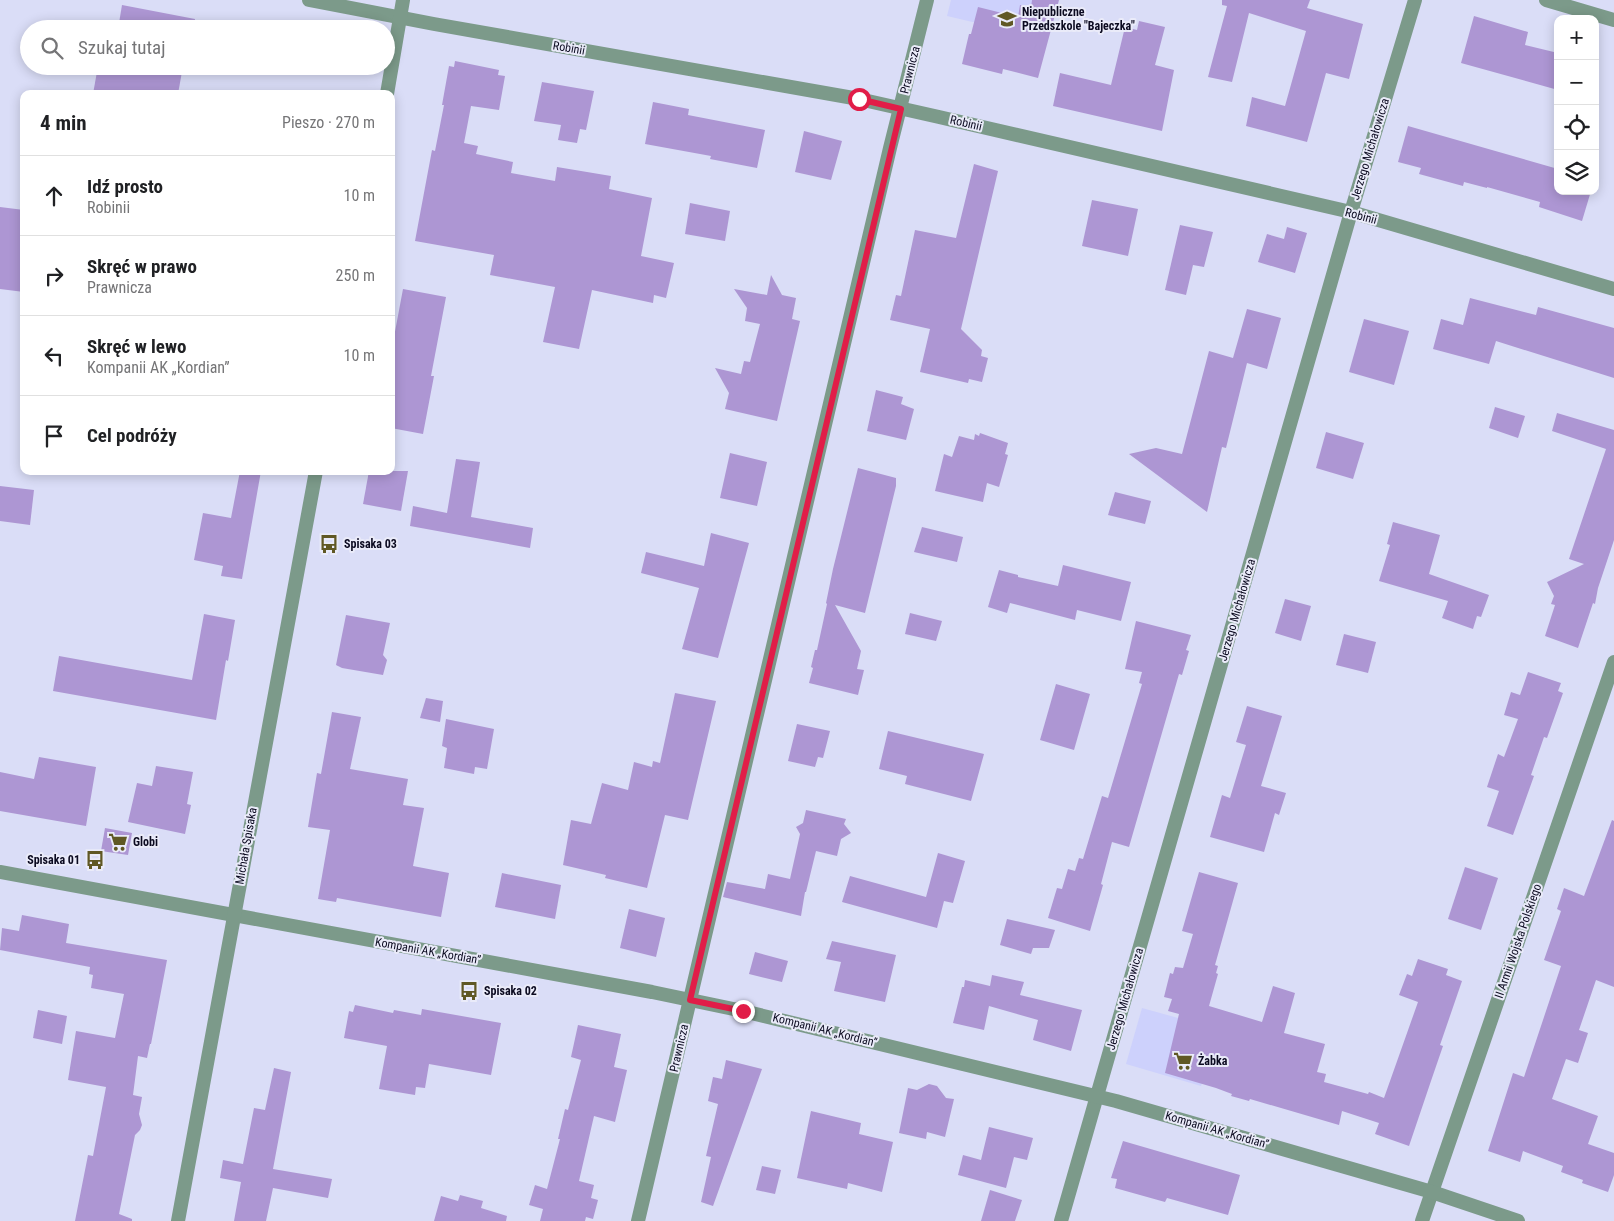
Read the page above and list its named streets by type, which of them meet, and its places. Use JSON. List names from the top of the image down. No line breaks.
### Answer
{"streets":{"street":["Robinii","Prawnicza","Jerzego Michałowicza","Michała Spisaka","II Armii Wojska Polskiego","Kompanii AK „Kordian”"]},"crossings":[["Robinii","Prawnicza"],["Robinii","Jerzego Michałowicza"],["Prawnicza","Kompanii AK „Kordian”"],["Jerzego Michałowicza","Kompanii AK „Kordian”"],["Michała Spisaka","Kompanii AK „Kordian”"],["II Armii Wojska Polskiego","Kompanii AK „Kordian”"]],"places":{"school or university":["Niepubliczne Przedszkole \"Bajeczka\""],"bus stop":["Spisaka 03","Spisaka 01","Spisaka 02"],"supermarket":["Globi","Żabka"]},"page":{"map_buttons":["+","−"],"search":"Szukaj tutaj","heading":["4 min","Pieszo · 270 m"],"list":[["Idź prosto","Robinii","10 m"],["Skręć w prawo","Prawnicza","250 m"],["Skręć w lewo","Kompanii AK „Kordian”","10 m"],"Cel podróży"]}}
